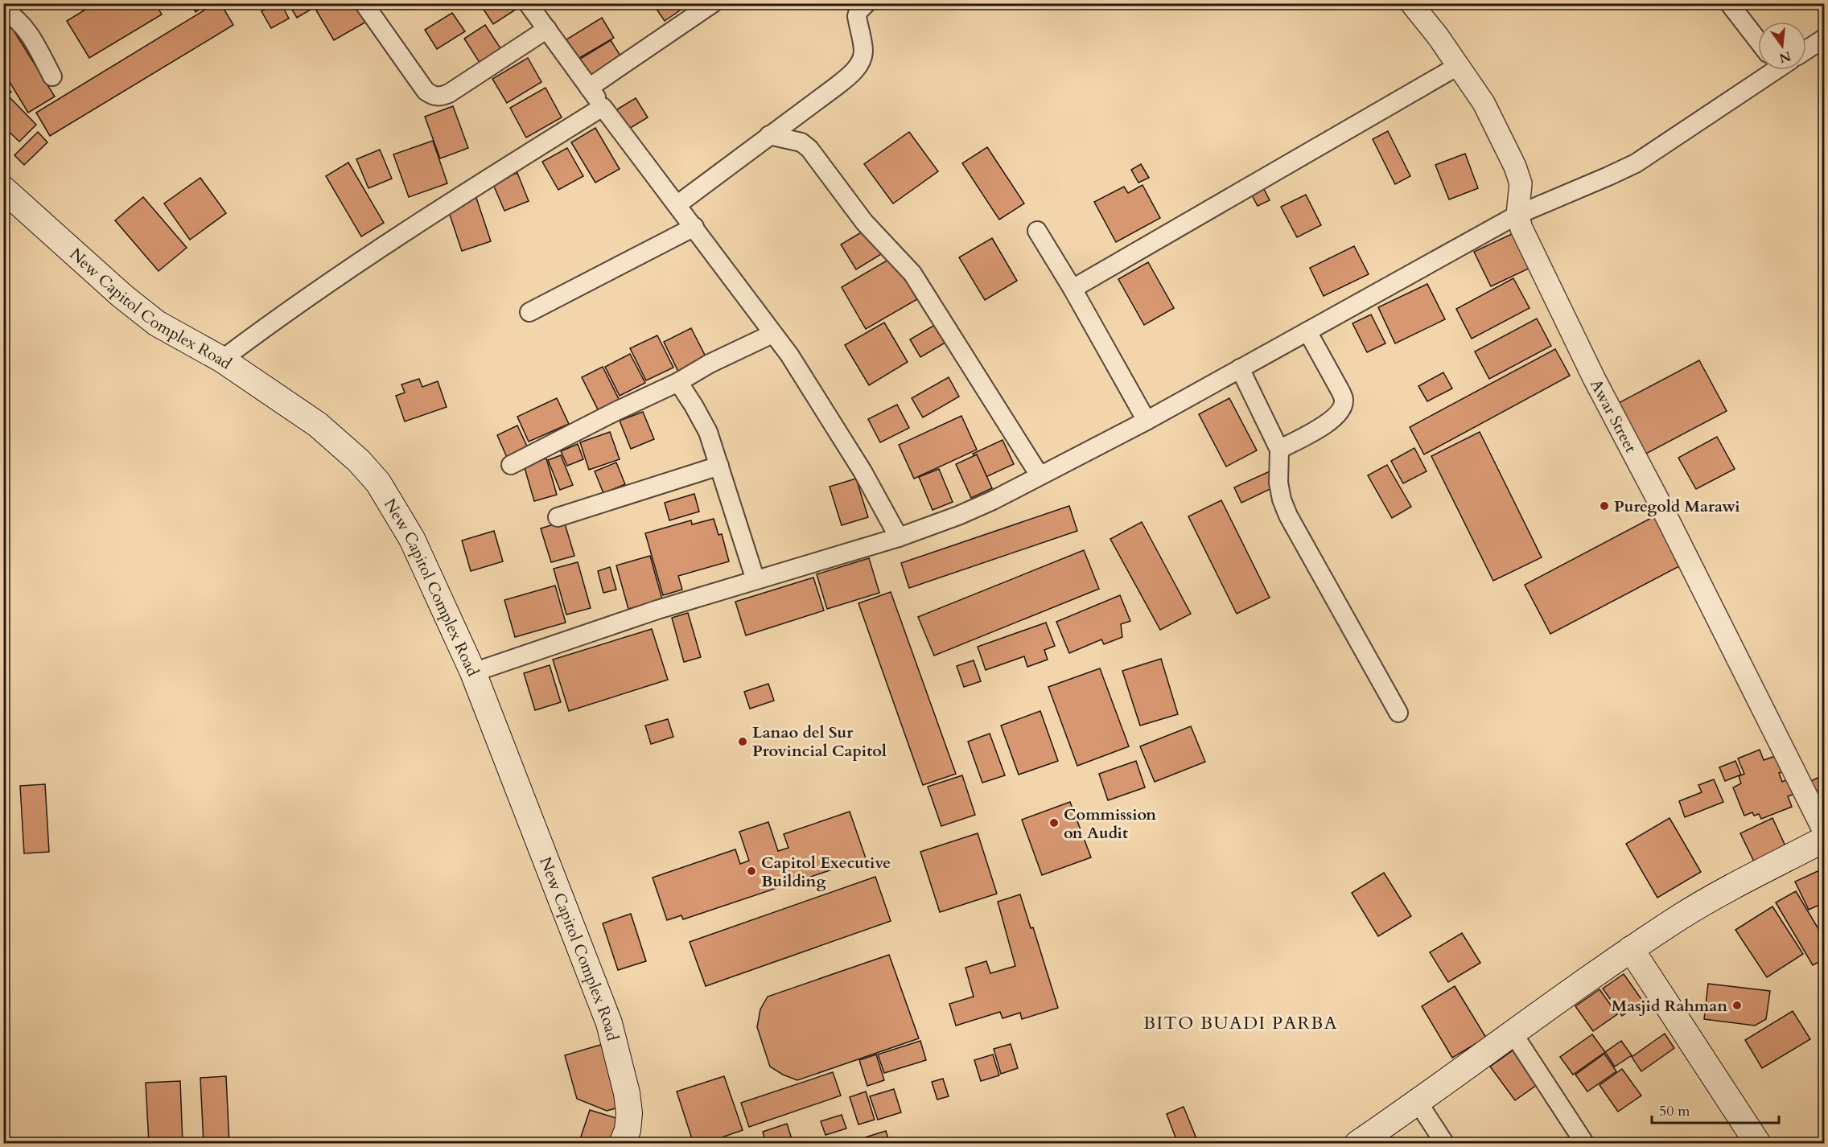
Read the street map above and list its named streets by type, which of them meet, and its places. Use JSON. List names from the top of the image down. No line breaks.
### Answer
{"streets":{"main road":["New Capitol Complex Road"],"street":["Awar Street"]},"districts":["BITO BUADI PARBA"],"places":["Puregold Marawi","Lanao del Sur Provincial Capitol","Commission on Audit","Capitol Executive Building","Masjid Rahman"],"scale_bar":"50 m","north":"bottom"}
